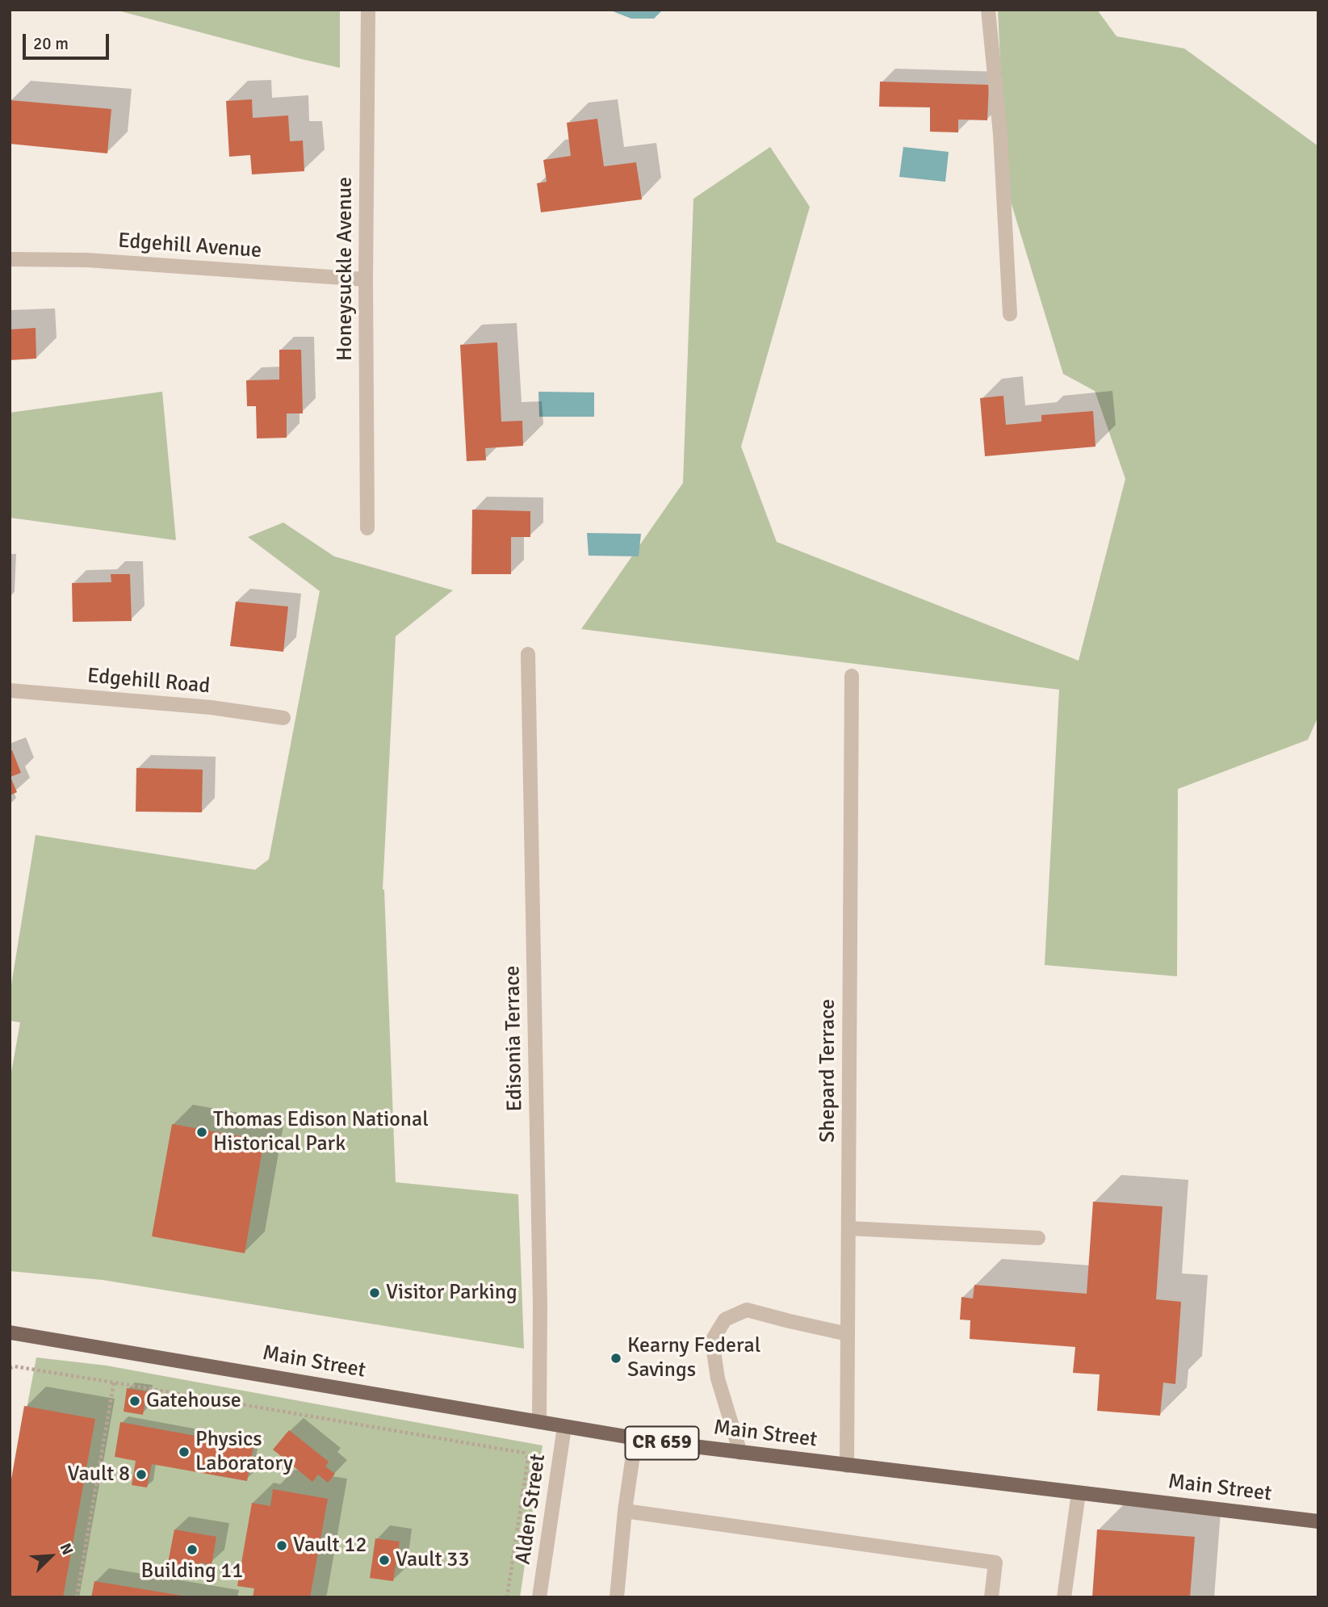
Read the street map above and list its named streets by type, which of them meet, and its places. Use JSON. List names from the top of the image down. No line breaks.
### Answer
{"streets":{"main road":["Main Street","CR 659"],"street":["Edgehill Avenue","Honeysuckle Avenue","Edgehill Road","Edisonia Terrace","Shepard Terrace","Alden Street"]},"crossings":[["Edgehill Avenue","Honeysuckle Avenue"],["Edisonia Terrace","Main Street"],["Shepard Terrace","Main Street"],["Main Street","Alden Street"]],"places":["Thomas Edison National Historical Park","Visitor Parking","Kearny Federal Savings","Gatehouse","Physics Laboratory","Vault 8","Vault 12","Building 11","Vault 33"],"scale_bar":"20 m","north":"top right"}
